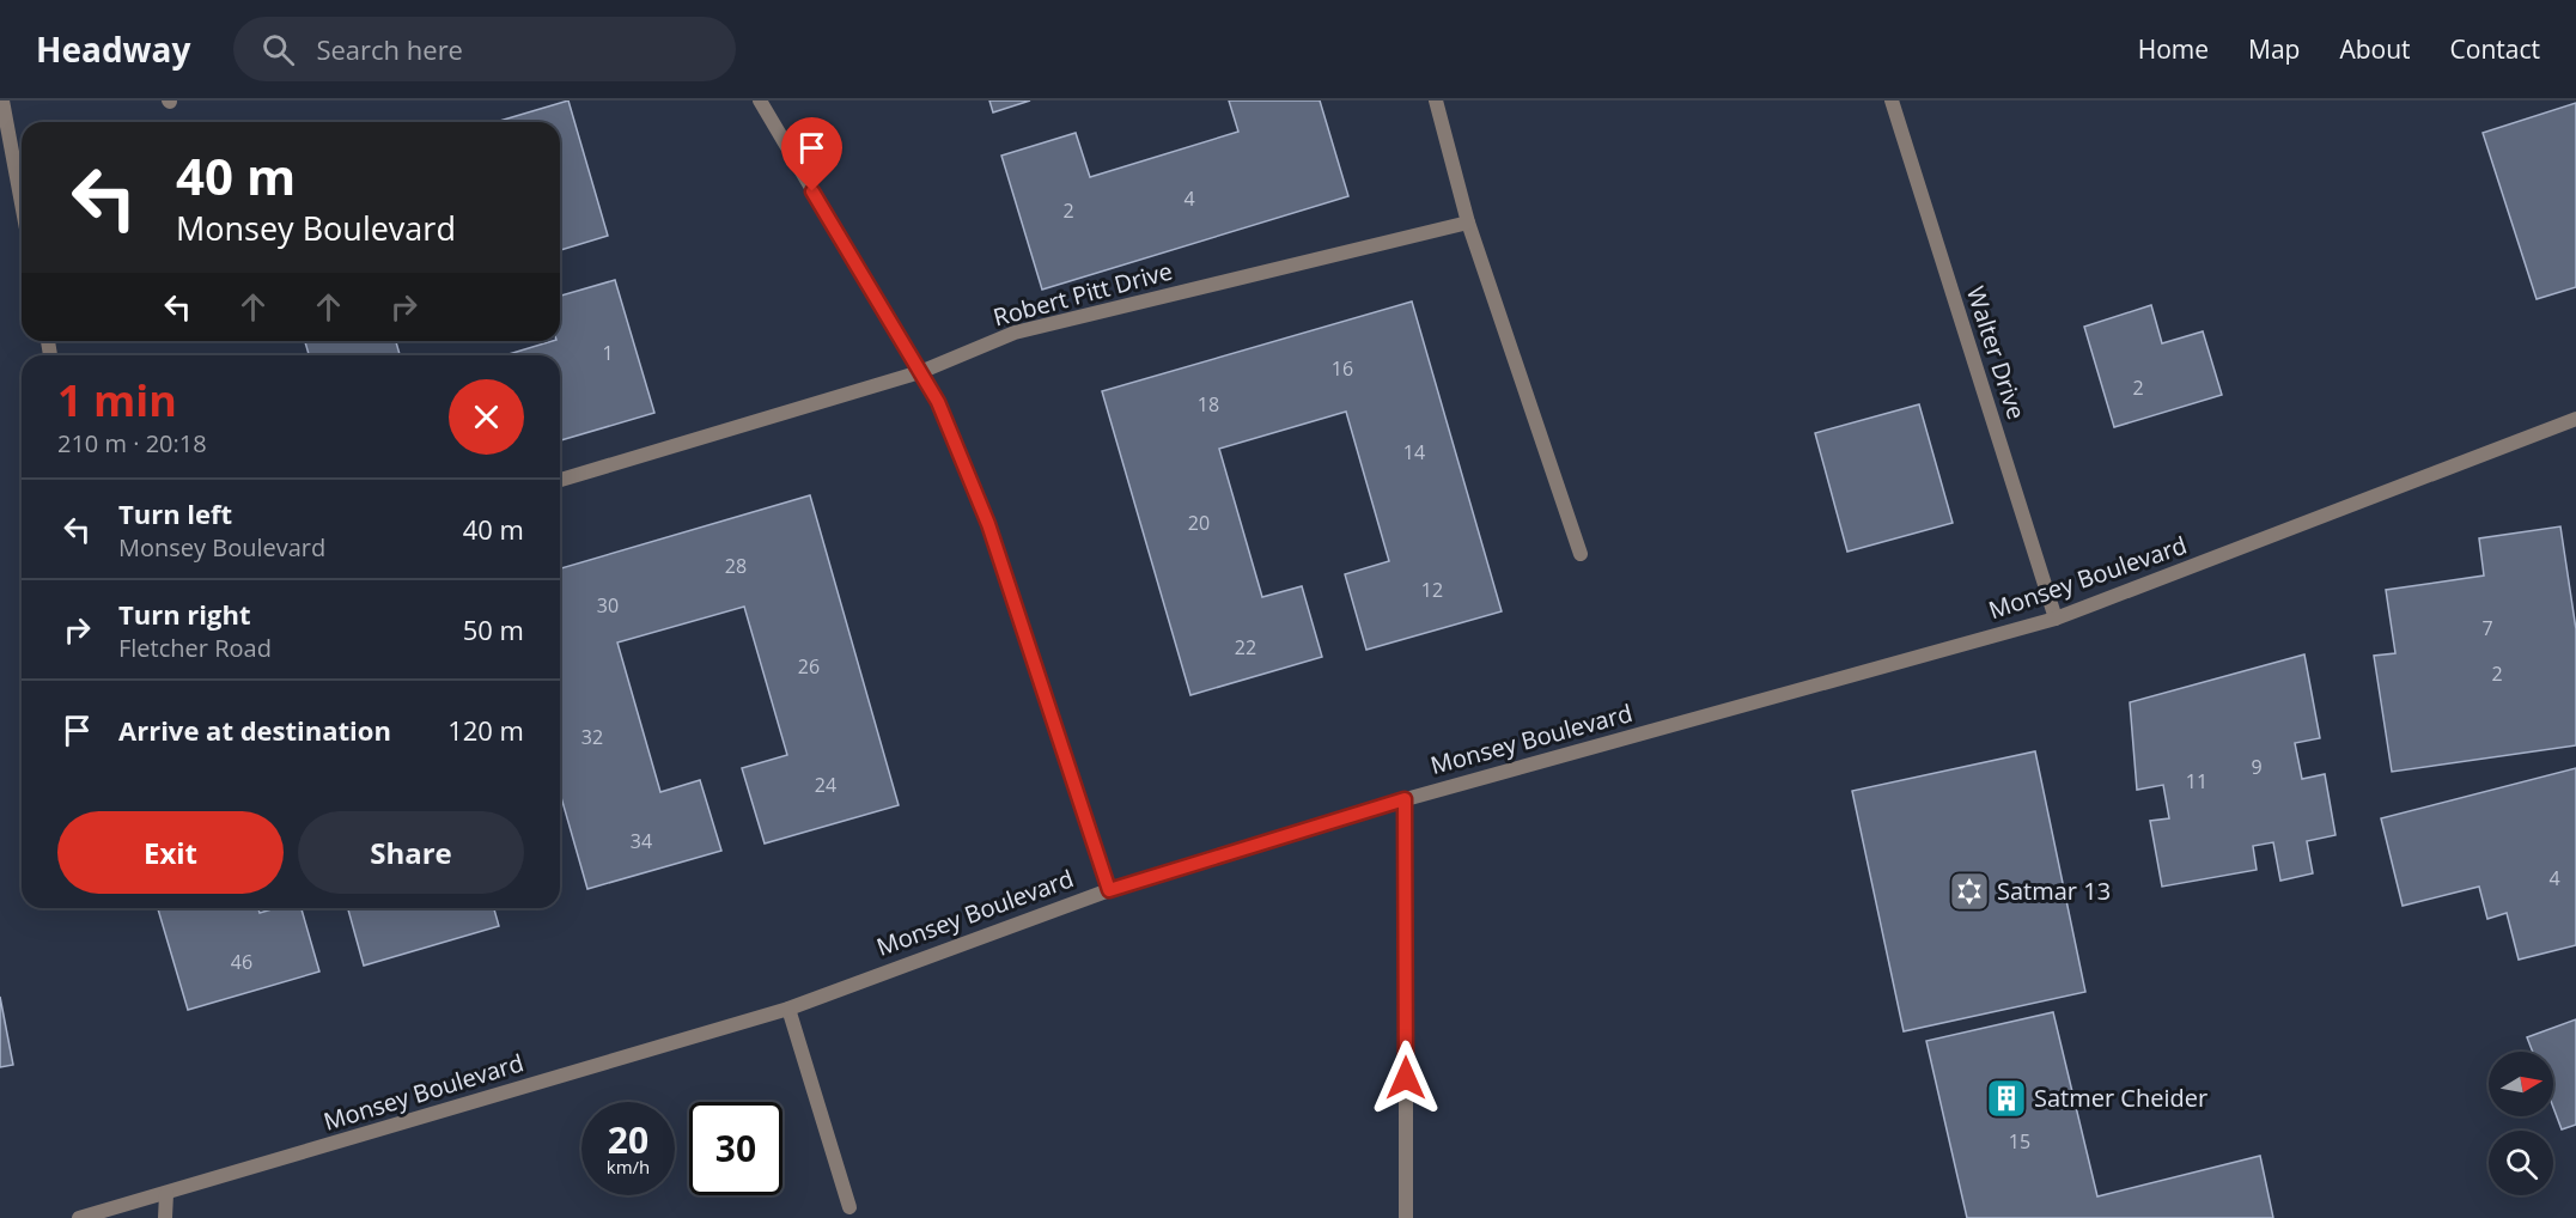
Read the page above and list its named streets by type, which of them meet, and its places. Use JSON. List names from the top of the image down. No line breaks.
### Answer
{"streets":{"street":["Robert Pitt Drive","Walter Drive","Monsey Boulevard"]},"crossings":[["Walter Drive","Monsey Boulevard"]],"places":{"synagogue":["Satmar 13"],"building":["Satmer Cheider"]},"house_numbers":["4","2","1","16","2","18","14","20","28","12","30","7","22","26","2","32","9","11","24","34","4","46","15"],"north":"right","page":{"header":"Headway","search":"Search here","nav":["Home","Map","About","Contact"],"turn":["40 m","Monsey Boulevard"],"heading":["1 min","210 m · 20:18"],"list":[{"name":"Turn left","note":"Monsey Boulevard","value":"40 m"},{"name":"Turn right","note":"Fletcher Road","value":"50 m"},{"name":"Arrive at destination","value":"120 m"}],"buttons":["Exit","Share"],"speed":"20 km/h","limit":"30"}}
